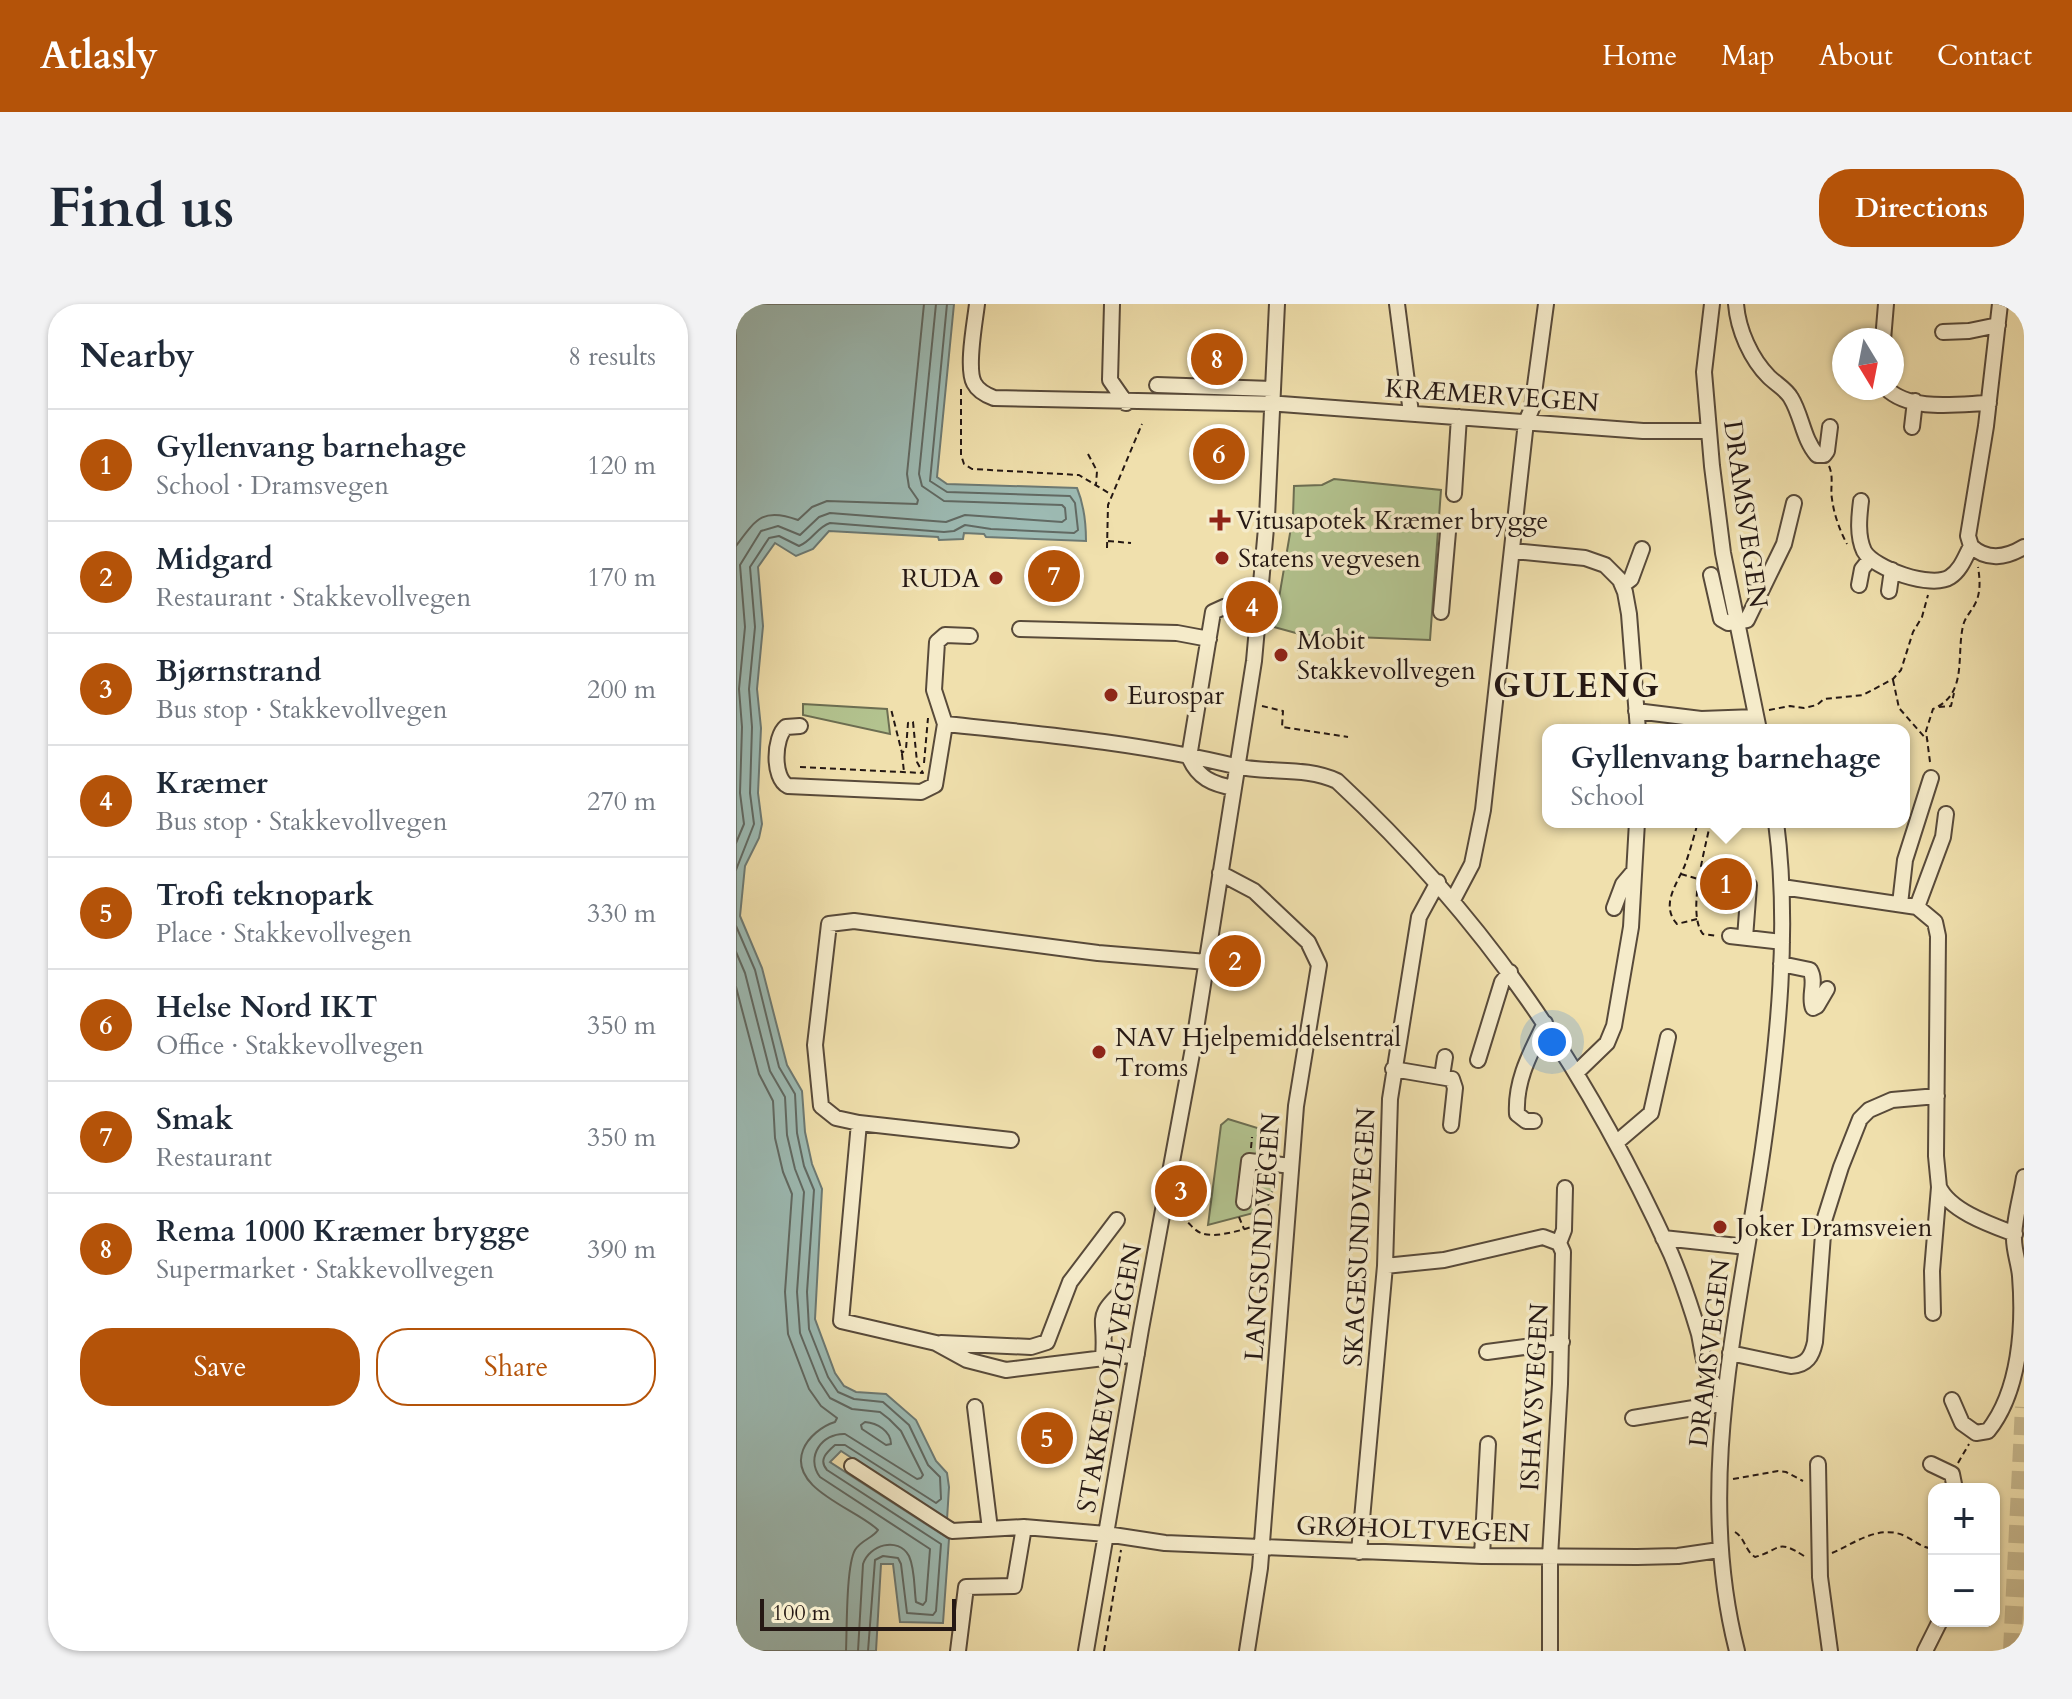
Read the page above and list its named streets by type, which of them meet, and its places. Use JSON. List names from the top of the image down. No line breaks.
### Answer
{"streets":{"street":["KRÆMERVEGEN","DRAMSVEGEN","LANGSUNDVEGEN","SKAGESUNDVEGEN","STAKKEVOLLVEGEN","ISHAVSVEGEN","GRØHOLTVEGEN"]},"crossings":[["KRÆMERVEGEN","DRAMSVEGEN"],["KRÆMERVEGEN","STAKKEVOLLVEGEN"],["DRAMSVEGEN","GRØHOLTVEGEN"],["LANGSUNDVEGEN","STAKKEVOLLVEGEN"],["LANGSUNDVEGEN","GRØHOLTVEGEN"],["SKAGESUNDVEGEN","GRØHOLTVEGEN"],["STAKKEVOLLVEGEN","GRØHOLTVEGEN"],["ISHAVSVEGEN","GRØHOLTVEGEN"]],"districts":["GULENG"],"places":{"health":["Vitusapotek Kræmer brygge"],"other":["Statens vegvesen","RUDA","Mobit Stakkevollvegen","Eurospar","NAV Hjelpemiddelsentral Troms","Joker Dramsveien"]},"scale_bar":"100 m","north":"bottom","page":{"header":"Atlasly","nav":["Home","Map","About","Contact"],"buttons":["Directions",["Save","Share"]],"title":"Find us","heading":["Nearby","8 results"],"pins":["8","6","7","4","1","2","3","5"],"list":[{"mark":"1","name":"Gyllenvang barnehage","note":"School · Dramsvegen","value":"120 m"},{"mark":"2","name":"Midgard","note":"Restaurant · Stakkevollvegen","value":"170 m"},{"mark":"3","name":"Bjørnstrand","note":"Bus stop · Stakkevollvegen","value":"200 m"},{"mark":"4","name":"Kræmer","note":"Bus stop · Stakkevollvegen","value":"270 m"},{"mark":"5","name":"Trofi teknopark","note":"Place · Stakkevollvegen","value":"330 m"},{"mark":"6","name":"Helse Nord IKT","note":"Office · Stakkevollvegen","value":"350 m"},{"mark":"7","name":"Smak","note":"Restaurant","value":"350 m"},{"mark":"8","name":"Rema 1000 Kræmer brygge","note":"Supermarket · Stakkevollvegen","value":"390 m"}],"popup":["Gyllenvang barnehage","School"],"map_buttons":["+","−"],"scale":"100 m"}}
